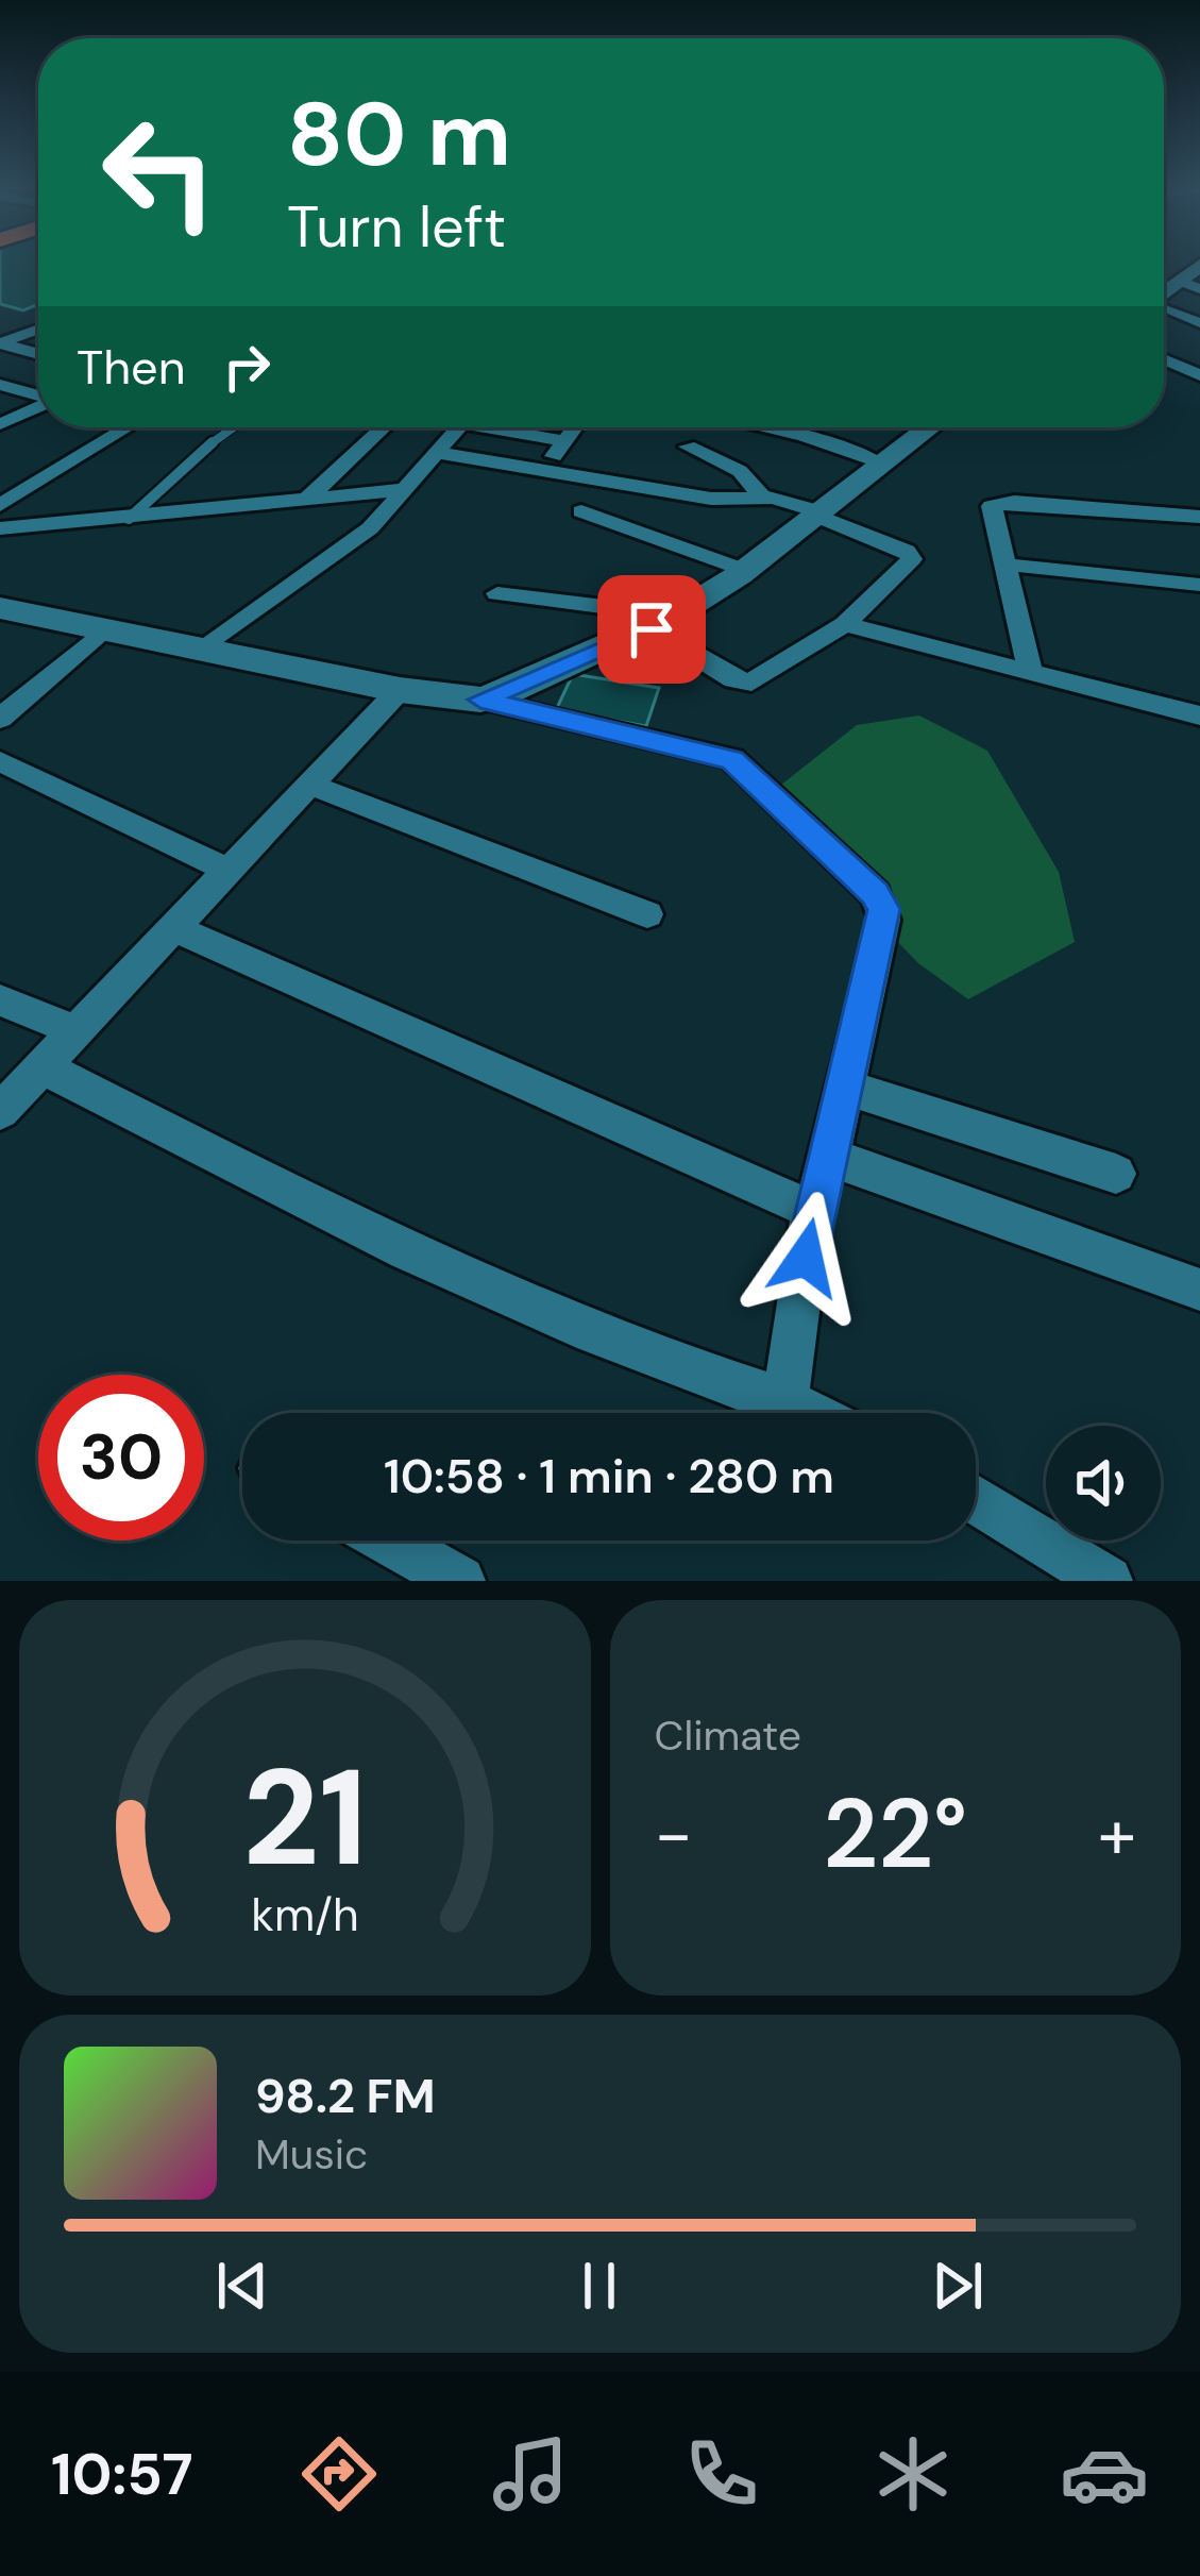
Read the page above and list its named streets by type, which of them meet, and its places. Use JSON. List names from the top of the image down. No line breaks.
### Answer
{"page":{"turn":["80 m","Turn left"],"then":"Then","limit":"30","trip":"10:58 · 1 min · 280 m","tile":"Climate","heat":["−","22°","+"],"song":["98.2 FM","Music"],"tabs":"10:57","gauge":["21","km/h"]}}
